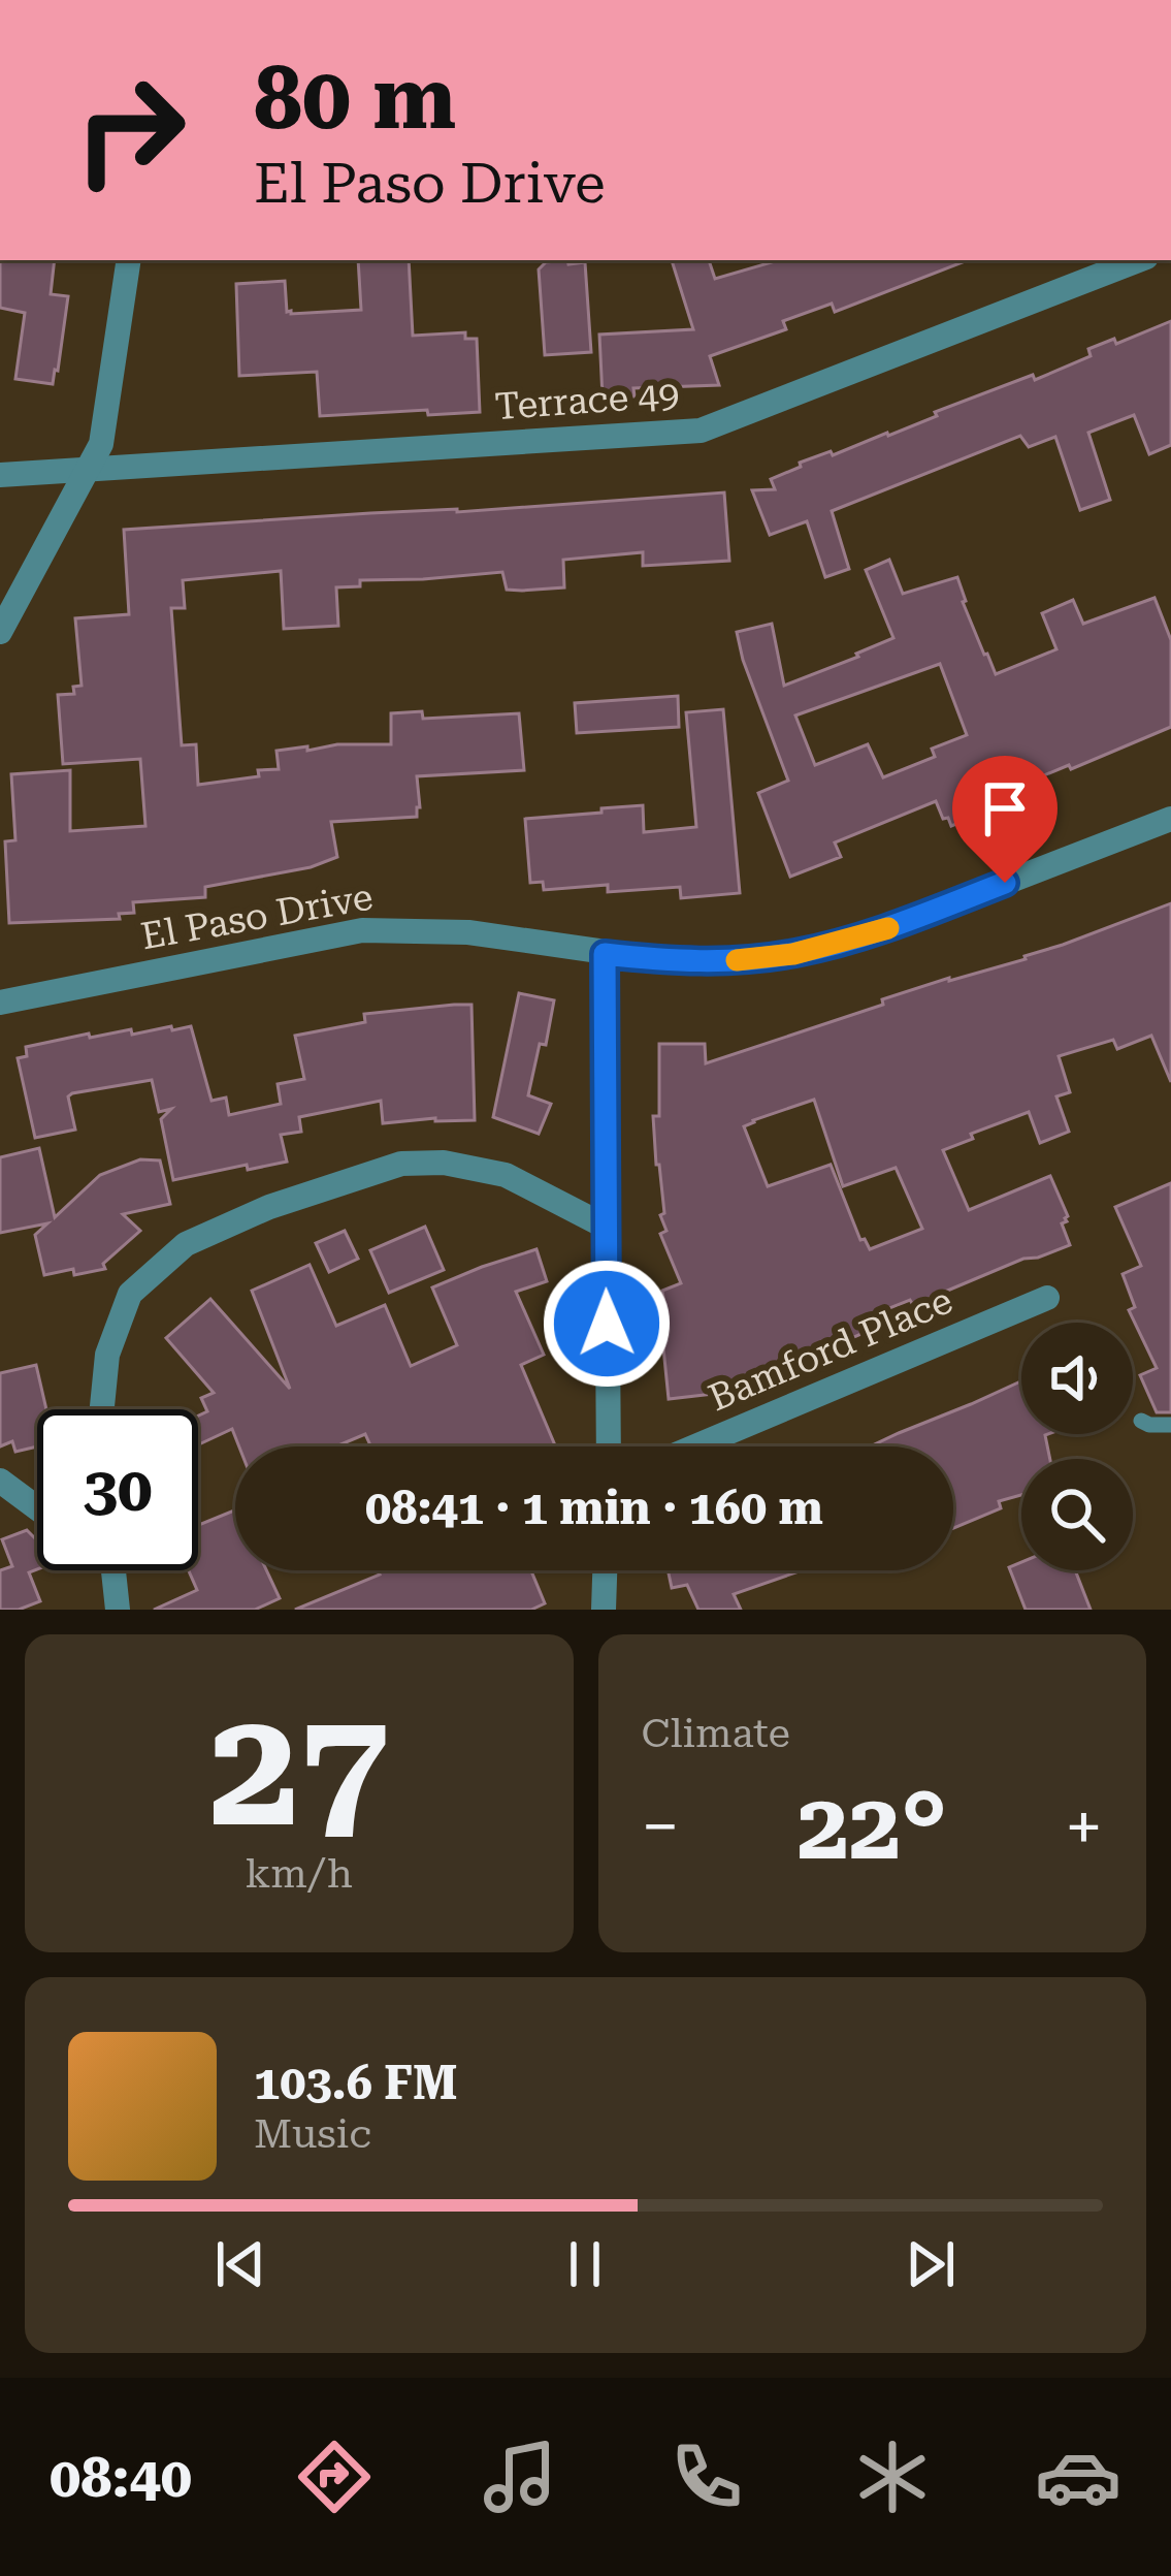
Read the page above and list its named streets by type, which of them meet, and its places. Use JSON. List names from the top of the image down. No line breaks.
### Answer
{"streets":{"street":["Terrace 49","El Paso Drive","Bamford Place"]},"page":{"turn":["80 m","El Paso Drive"],"limit":"30","trip":"08:41 · 1 min · 160 m","tile":[["27","km/h"],"Climate"],"heat":["−","22°","+"],"song":["103.6 FM","Music"],"tabs":"08:40"}}
